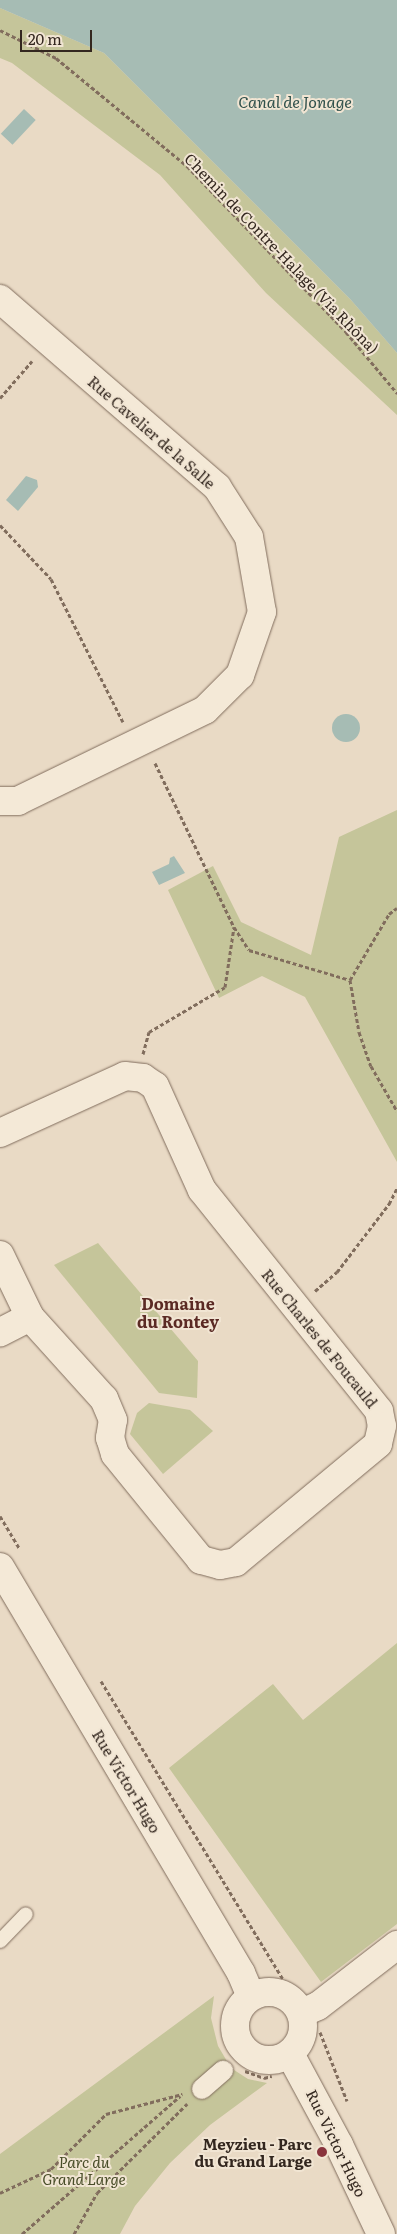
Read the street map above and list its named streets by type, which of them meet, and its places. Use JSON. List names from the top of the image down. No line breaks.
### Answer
{"streets":{"street":["Rue Cavelier de la Salle","Rue Charles de Foucauld","Rue Victor Hugo"],"path":["Chemin de Contre-Halage (Via Rhôna)"]},"districts":["Domaine du Rontey"],"water":["Canal de Jonage"],"parks":["Parc du Grand Large"],"places":["Meyzieu - Parc du Grand Large"],"scale_bar":"20 m"}
